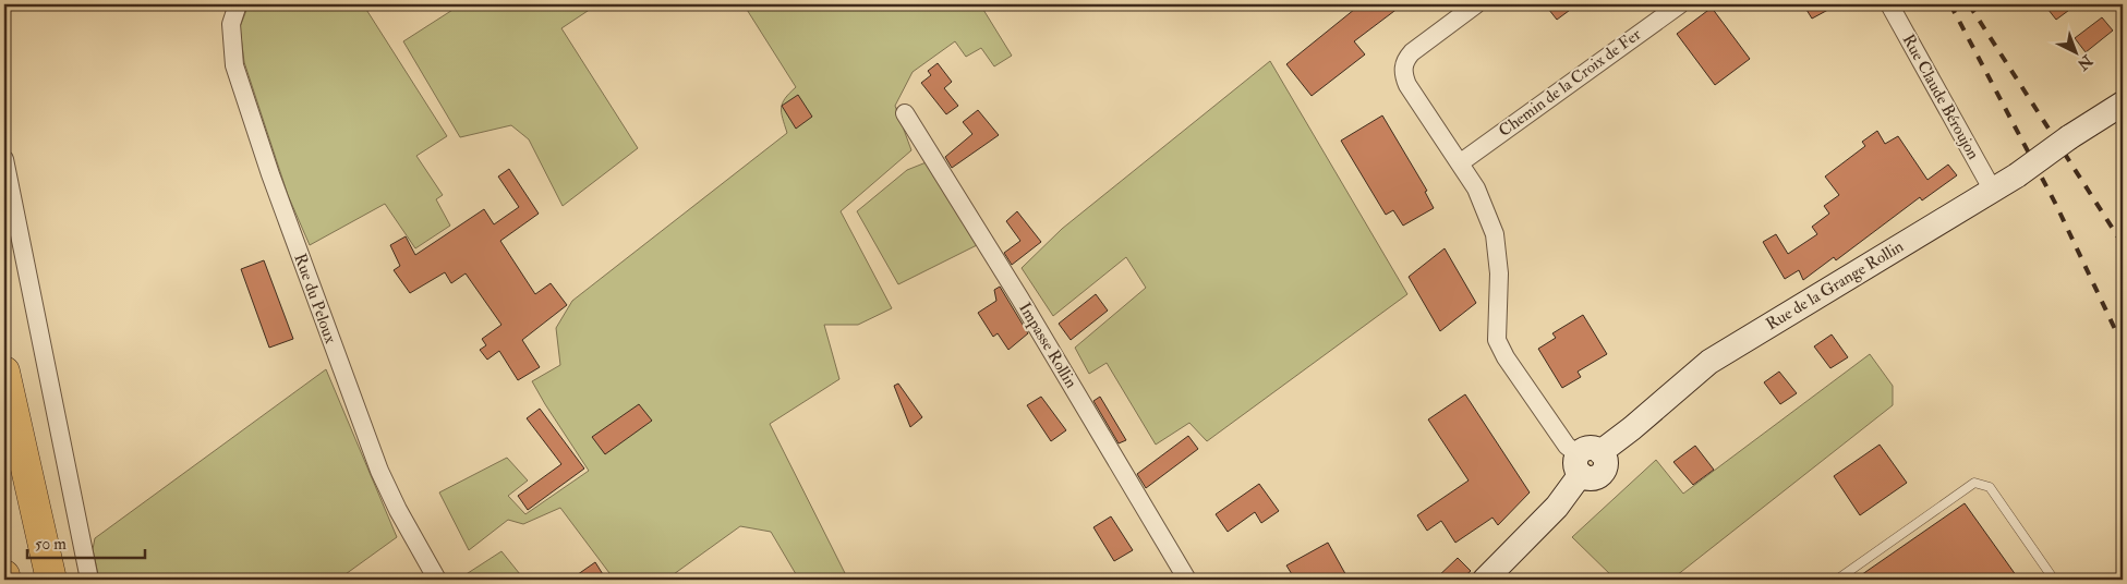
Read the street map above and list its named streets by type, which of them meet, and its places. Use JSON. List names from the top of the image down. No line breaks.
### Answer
{"streets":{"main road":["Rue de la Grange Rollin"],"street":["Chemin de la Croix de Fer","Rue Claude Béroujon","Rue du Peloux","Impasse Rollin"]},"crossings":[["Rue Claude Béroujon","Rue de la Grange Rollin"]],"scale_bar":"50 m","north":"bottom right"}
